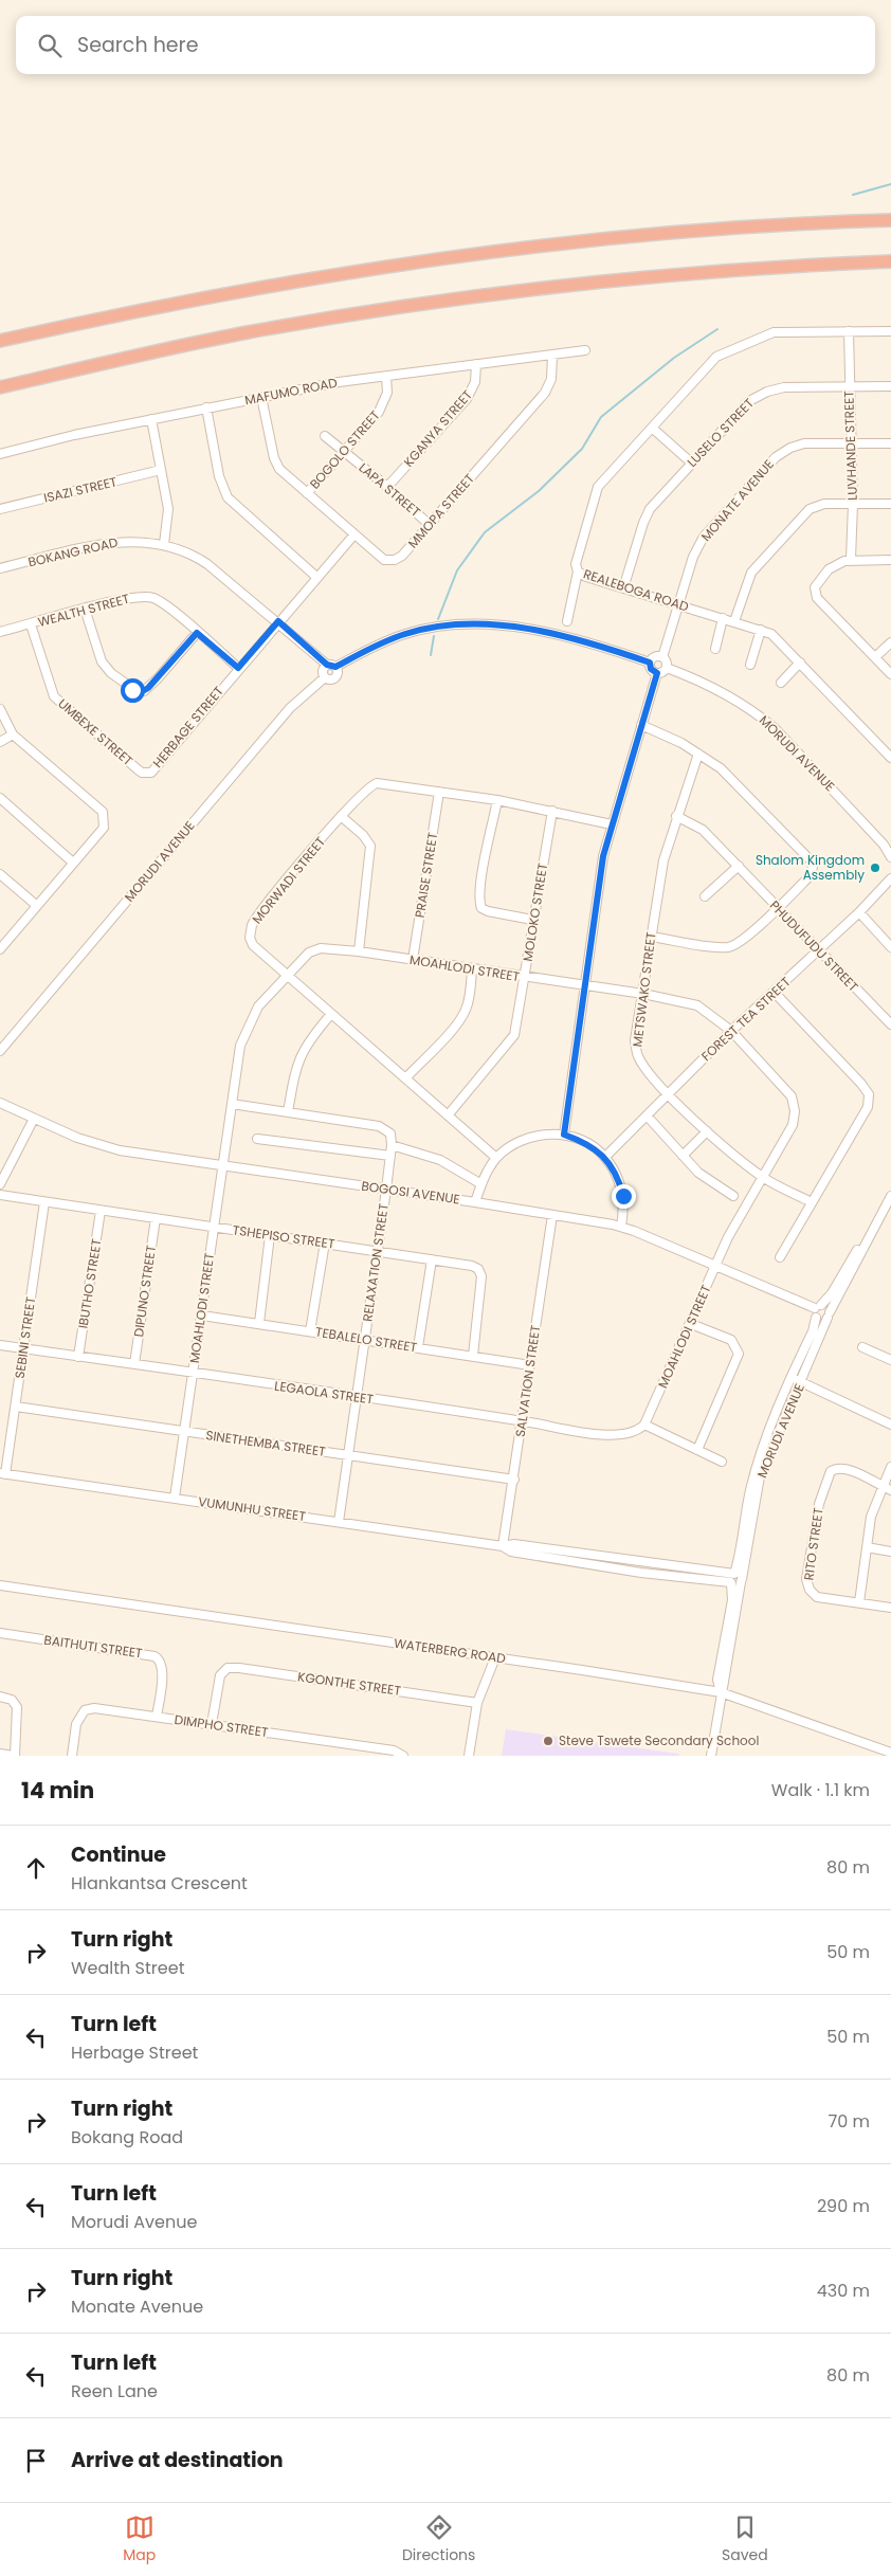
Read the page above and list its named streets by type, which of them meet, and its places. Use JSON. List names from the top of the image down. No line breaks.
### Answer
{"streets":{"street":["MAFUMO ROAD","KGANYA STREET","LUSELO STREET","LUVHANDE STREET","BOGOLO STREET","ISAZI STREET","LAPA STREET","MONATE AVENUE","MMOPA STREET","BOKANG ROAD","REALEBOGA ROAD","WEALTH STREET","HERBAGE STREET","UMBEXE STREET","MORUDI AVENUE","PRAISE STREET","MORWADI STREET","MOLOKO STREET","PHUDUFUDU STREET","MOAHLODI STREET","METSWAKO STREET","FOREST TEA STREET","BOGOSI AVENUE","TSHEPISO STREET","RELAXATION STREET","IBUTHO STREET","DIPUNO STREET","SEBINI STREET","TEBALELO STREET","SALVATION STREET","LEGAOLA STREET","SINETHEMBA STREET","VUMUNHU STREET","RITO STREET","BAITHUTI STREET","WATERBERG ROAD","KGONTHE STREET","DIMPHO STREET"]},"crossings":[["MAFUMO ROAD","KGANYA STREET"],["MAFUMO ROAD","BOGOLO STREET"],["MAFUMO ROAD","MMOPA STREET"],["KGANYA STREET","LAPA STREET"],["LUSELO STREET","LUVHANDE STREET"],["LUSELO STREET","REALEBOGA ROAD"],["LUVHANDE STREET","MONATE AVENUE"],["LUVHANDE STREET","REALEBOGA ROAD"],["BOGOLO STREET","LAPA STREET"],["BOGOLO STREET","MMOPA STREET"],["LAPA STREET","MMOPA STREET"],["MONATE AVENUE","REALEBOGA ROAD"],["MONATE AVENUE","MORUDI AVENUE"],["MMOPA STREET","HERBAGE STREET"],["BOKANG ROAD","HERBAGE STREET"],["BOKANG ROAD","MORUDI AVENUE"],["WEALTH STREET","HERBAGE STREET"],["WEALTH STREET","UMBEXE STREET"],["HERBAGE STREET","UMBEXE STREET"],["MORUDI AVENUE","BOGOSI AVENUE"],["MORUDI AVENUE","VUMUNHU STREET"],["MORUDI AVENUE","WATERBERG ROAD"],["PRAISE STREET","MORWADI STREET"],["PRAISE STREET","MOAHLODI STREET"],["MORWADI STREET","MOLOKO STREET"],["MORWADI STREET","MOAHLODI STREET"],["MOLOKO STREET","MOAHLODI STREET"],["PHUDUFUDU STREET","METSWAKO STREET"],["PHUDUFUDU STREET","FOREST TEA STREET"],["MOAHLODI STREET","METSWAKO STREET"],["MOAHLODI STREET","FOREST TEA STREET"],["MOAHLODI STREET","BOGOSI AVENUE"],["MOAHLODI STREET","TSHEPISO STREET"],["MOAHLODI STREET","TEBALELO STREET"],["MOAHLODI STREET","LEGAOLA STREET"],["MOAHLODI STREET","SINETHEMBA STREET"],["MOAHLODI STREET","VUMUNHU STREET"],["METSWAKO STREET","FOREST TEA STREET"],["BOGOSI AVENUE","RELAXATION STREET"],["BOGOSI AVENUE","SALVATION STREET"],["TSHEPISO STREET","RELAXATION STREET"],["TSHEPISO STREET","IBUTHO STREET"],["TSHEPISO STREET","DIPUNO STREET"],["TSHEPISO STREET","SEBINI STREET"],["TSHEPISO STREET","TEBALELO STREET"],["RELAXATION STREET","TEBALELO STREET"],["RELAXATION STREET","LEGAOLA STREET"],["RELAXATION STREET","SINETHEMBA STREET"],["RELAXATION STREET","VUMUNHU STREET"],["IBUTHO STREET","LEGAOLA STREET"],["DIPUNO STREET","LEGAOLA STREET"],["SEBINI STREET","LEGAOLA STREET"],["SEBINI STREET","SINETHEMBA STREET"],["SEBINI STREET","VUMUNHU STREET"],["TEBALELO STREET","SALVATION STREET"],["SALVATION STREET","LEGAOLA STREET"],["SALVATION STREET","SINETHEMBA STREET"],["SALVATION STREET","VUMUNHU STREET"],["BAITHUTI STREET","DIMPHO STREET"],["KGONTHE STREET","DIMPHO STREET"]],"places":["Shalom Kingdom Assembly","Steve Tswete Secondary School"],"page":{"search":"Search here","heading":["14 min","Walk · 1.1 km"],"list":[["Continue","Hlankantsa Crescent","80 m"],["Turn right","Wealth Street","50 m"],["Turn left","Herbage Street","50 m"],["Turn right","Bokang Road","70 m"],["Turn left","Morudi Avenue","290 m"],["Turn right","Monate Avenue","430 m"],["Turn left","Reen Lane","80 m"],"Arrive at destination"],"nav":["Map","Directions","Saved"]}}
